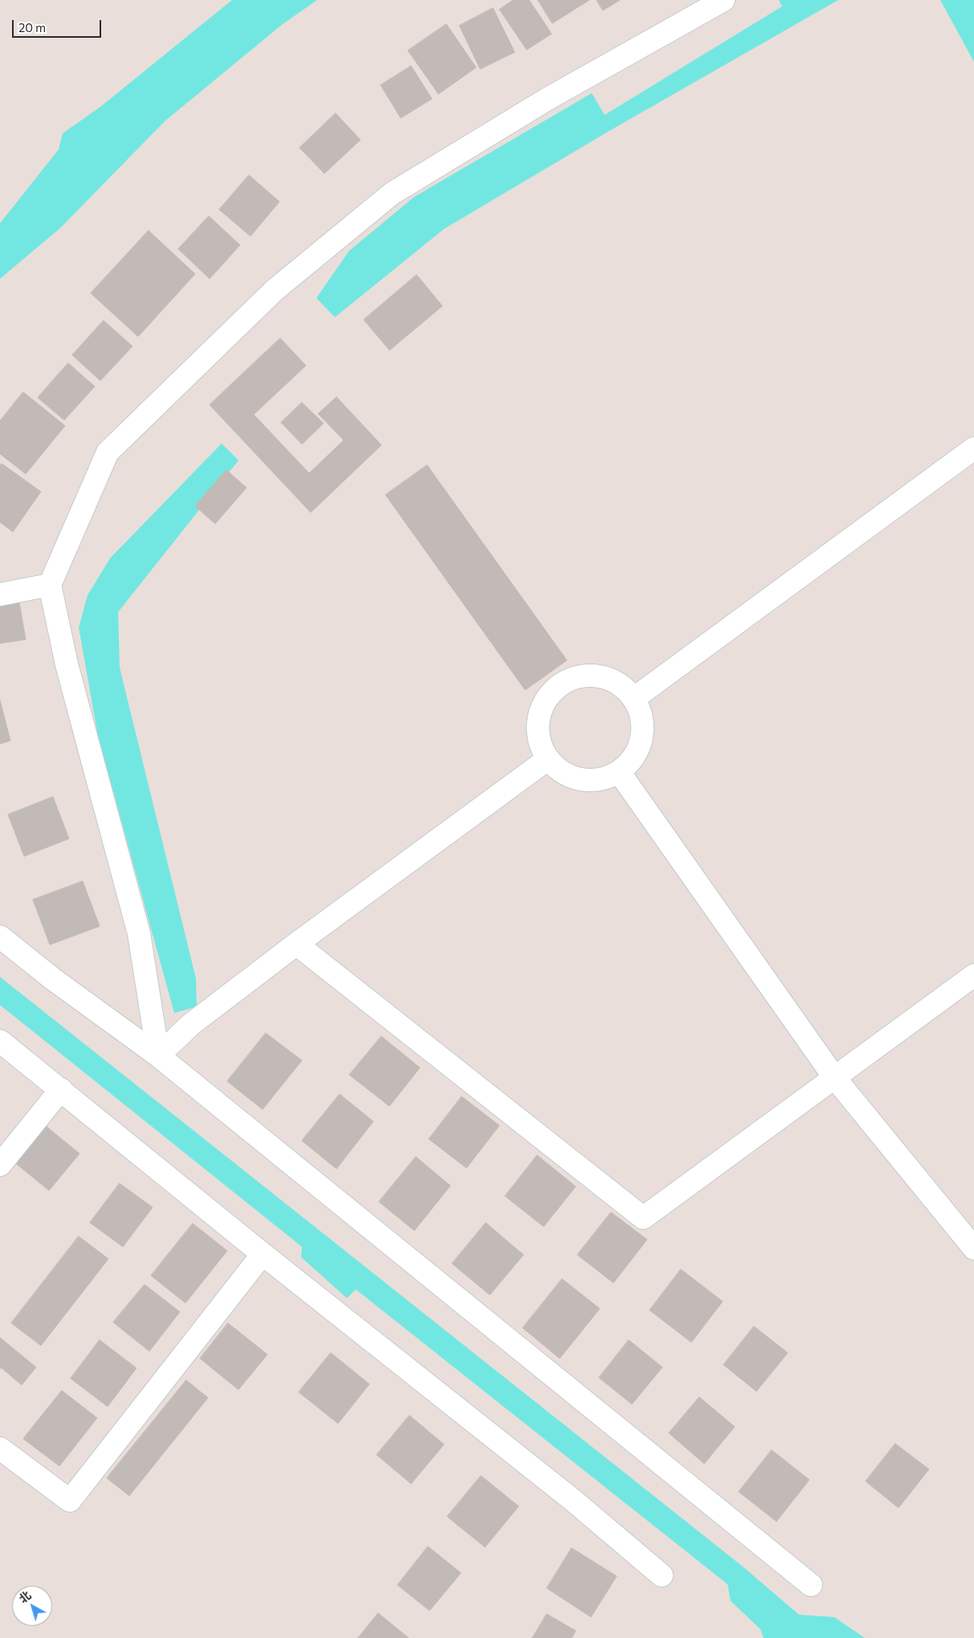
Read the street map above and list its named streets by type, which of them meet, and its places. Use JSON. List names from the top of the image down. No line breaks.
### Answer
{"scale_bar":"20 m","north":"top left"}
